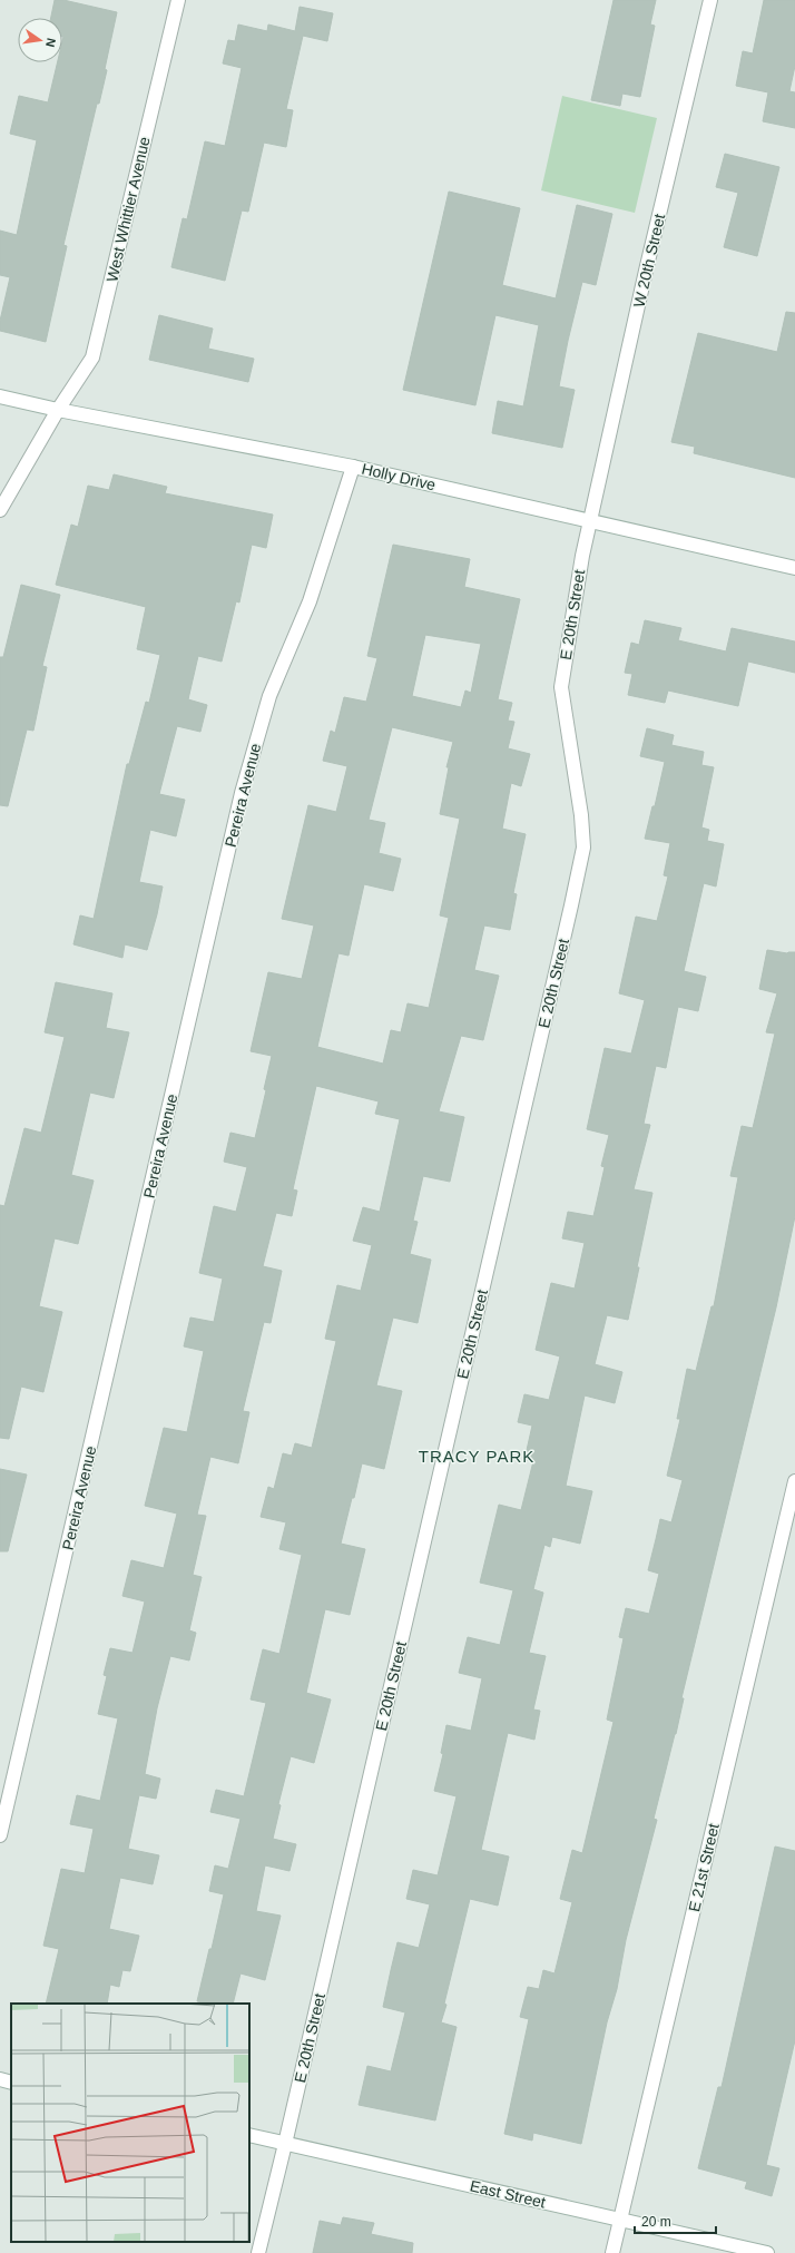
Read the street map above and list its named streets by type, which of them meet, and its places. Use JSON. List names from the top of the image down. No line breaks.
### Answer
{"streets":{"street":["West Whittier Avenue","W 20th Street","Holly Drive","E 20th Street","Pereira Avenue","E 21st Street","East Street"]},"crossings":[["West Whittier Avenue","Holly Drive"],["W 20th Street","Holly Drive"],["W 20th Street","E 20th Street"],["Holly Drive","E 20th Street"],["Holly Drive","Pereira Avenue"],["E 20th Street","East Street"],["E 21st Street","East Street"]],"districts":["TRACY PARK"],"scale_bar":"20 m","north":"right"}
